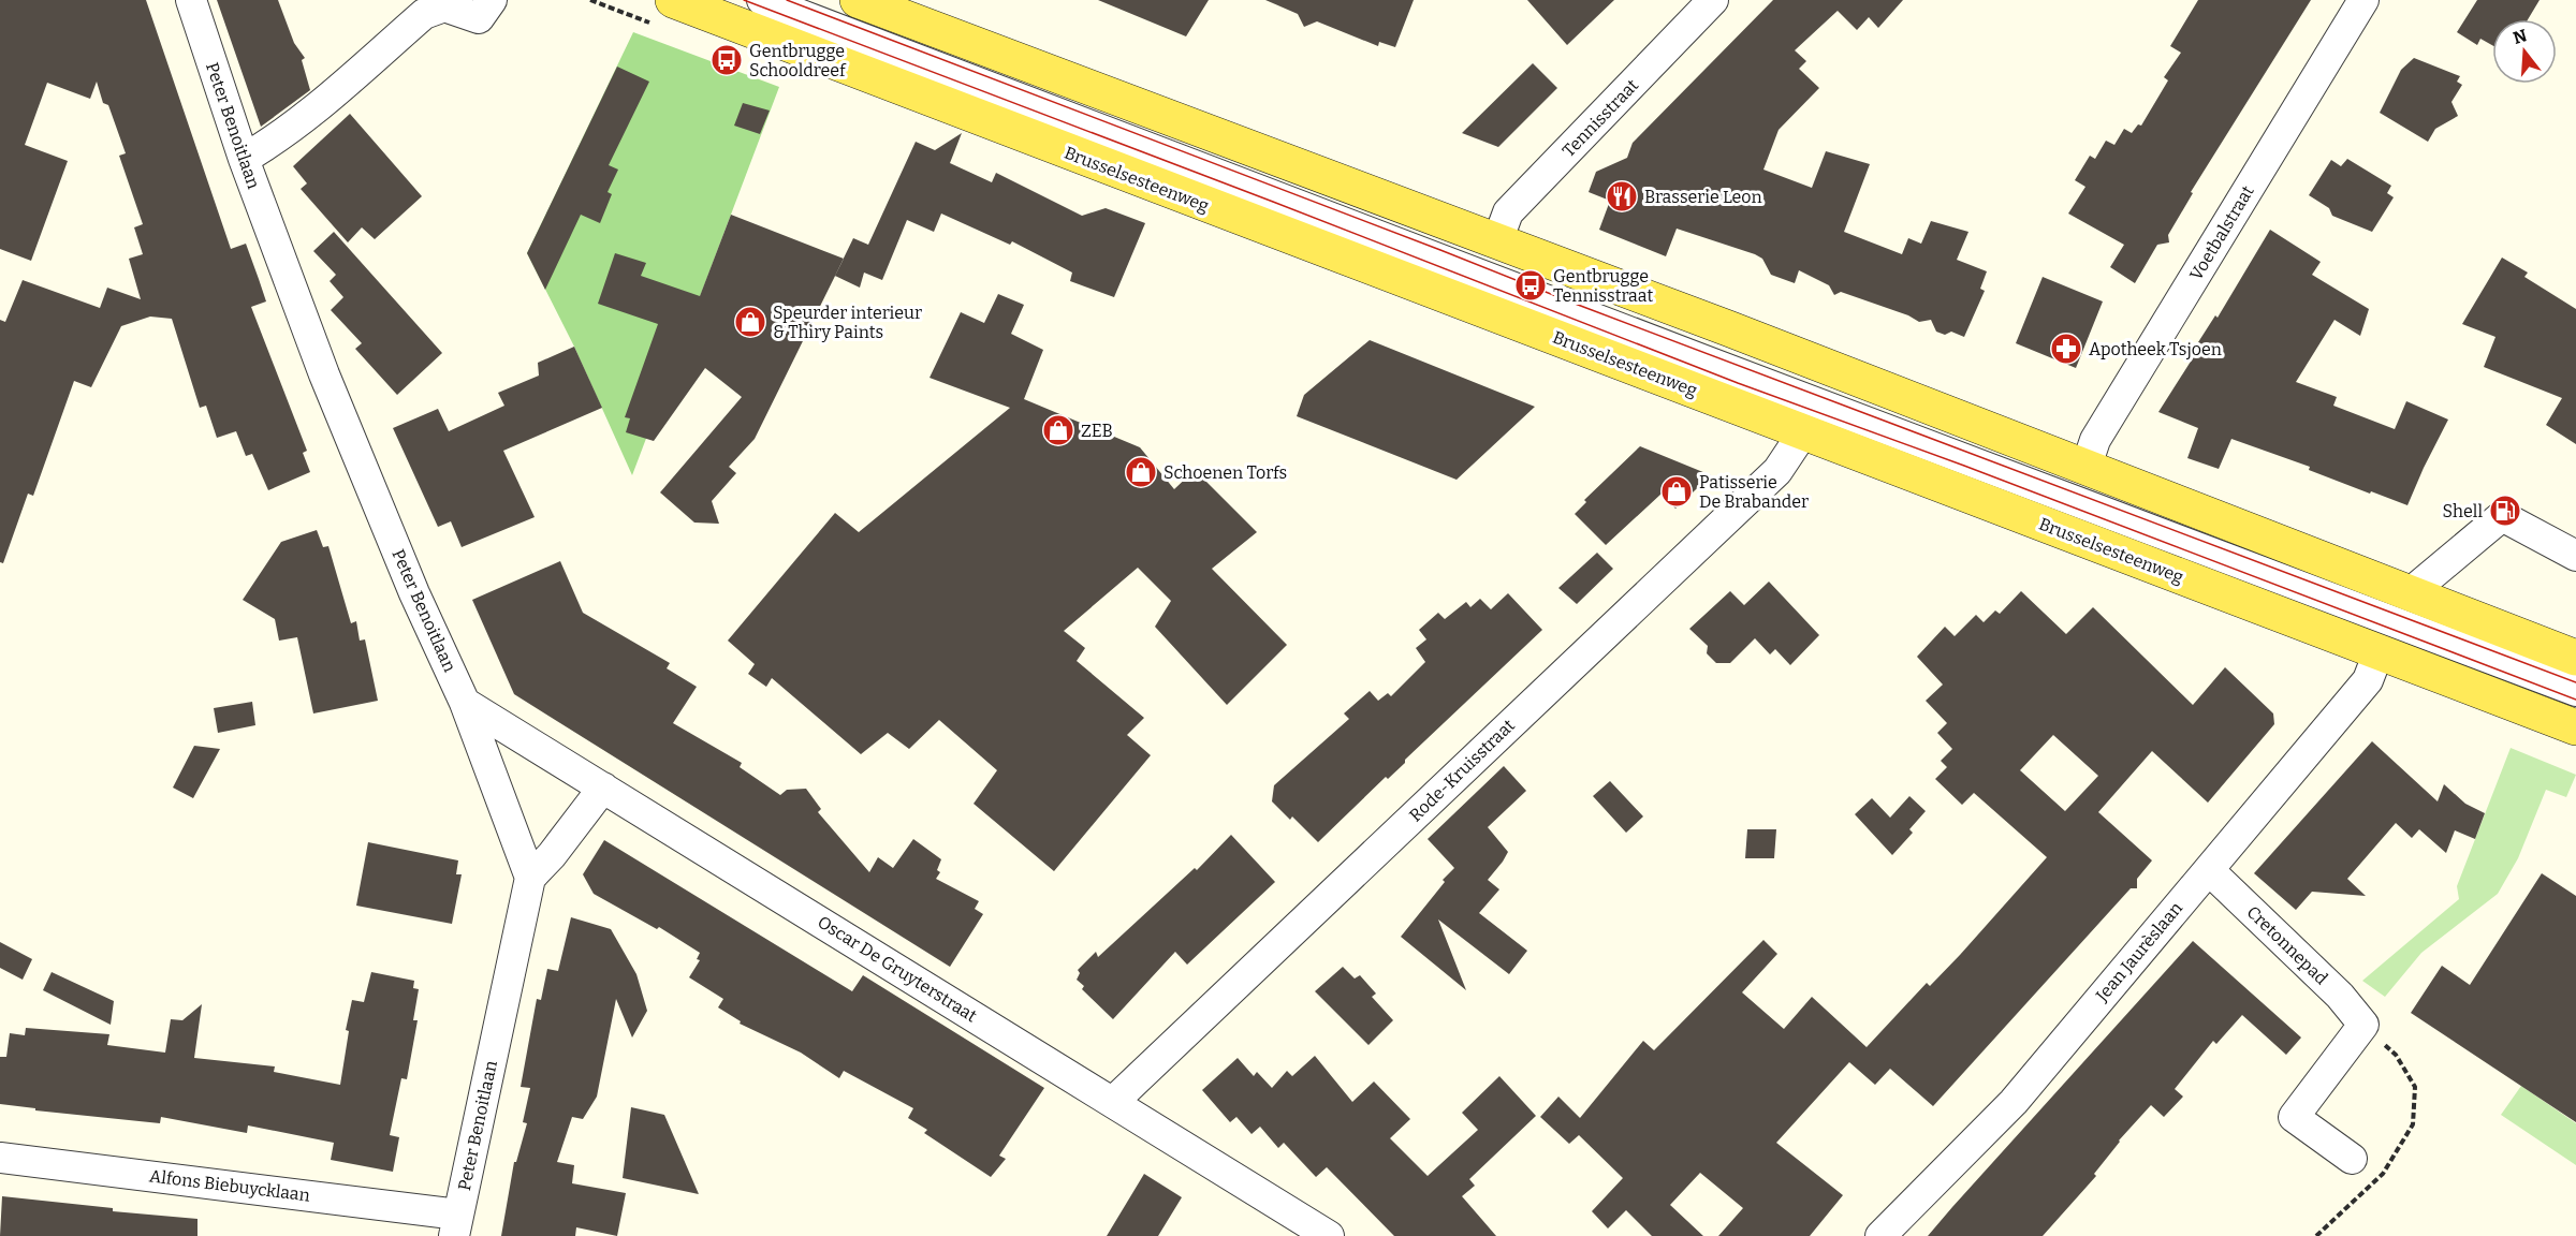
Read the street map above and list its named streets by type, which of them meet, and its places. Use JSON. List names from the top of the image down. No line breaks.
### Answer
{"streets":{"main road":["Brusselsesteenweg"],"street":["Tennisstraat","Peter Benoitlaan","Voetbalstraat","Rode-Kruisstraat","Cretonnepad","Jean Jaurèslaan","Oscar De Gruyterstraat","Alfons Biebuycklaan"]},"crossings":[["Peter Benoitlaan","Oscar De Gruyterstraat"],["Peter Benoitlaan","Alfons Biebuycklaan"],["Brusselsesteenweg","Rode-Kruisstraat"],["Brusselsesteenweg","Jean Jaurèslaan"],["Rode-Kruisstraat","Oscar De Gruyterstraat"],["Cretonnepad","Jean Jaurèslaan"]],"places":{"bus stop":["Gentbrugge Schooldreef","Gentbrugge Tennisstraat"],"restaurant":["Brasserie Leon"],"shop":["Speurder interieur & Thiry Paints","ZEB","Schoenen Torfs","Patisserie De Brabander"],"pharmacy":["Apotheek Tsjoen"],"fuel station":["Shell"]},"north":"top"}
